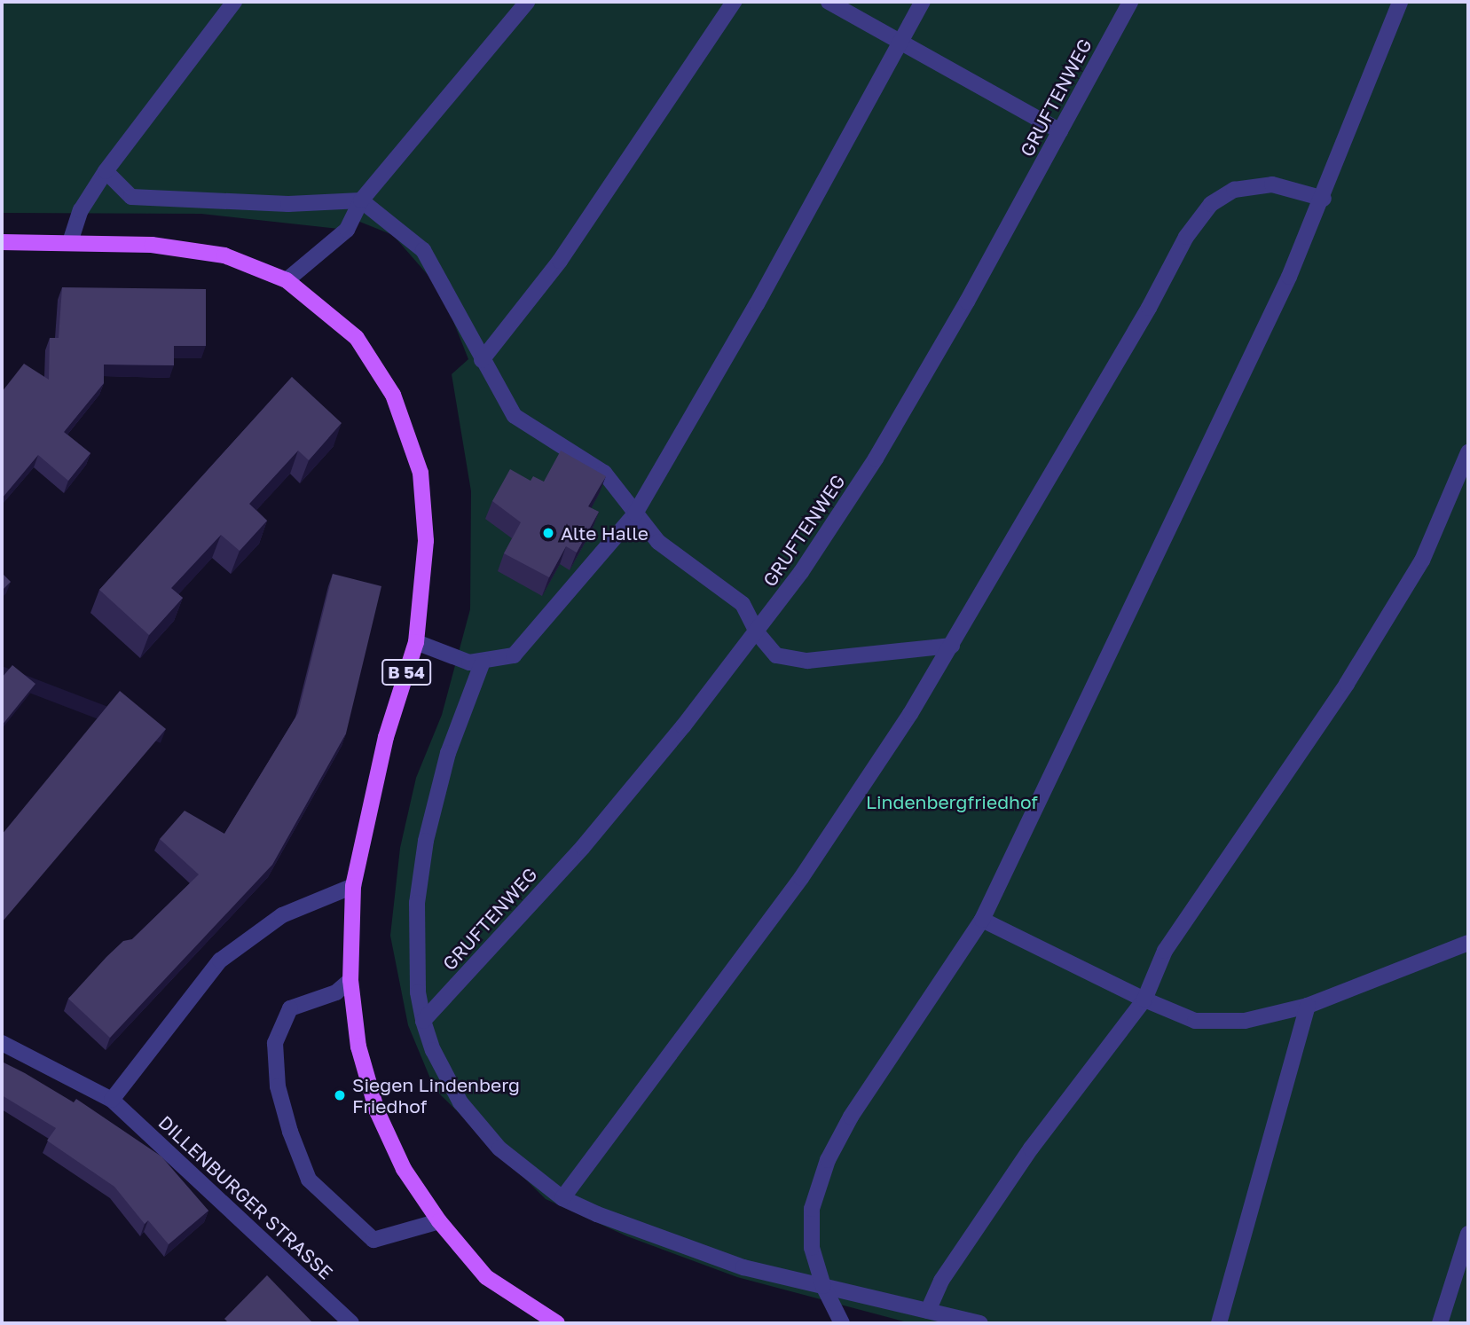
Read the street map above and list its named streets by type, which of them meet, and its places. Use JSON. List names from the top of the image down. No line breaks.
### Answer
{"streets":{"main road":["B 54"],"street":["GRUFTENWEG","DILLENBURGER STRASSE"]},"parks":["Lindenbergfriedhof"],"places":["Alte Halle","Siegen Lindenberg Friedhof"]}
